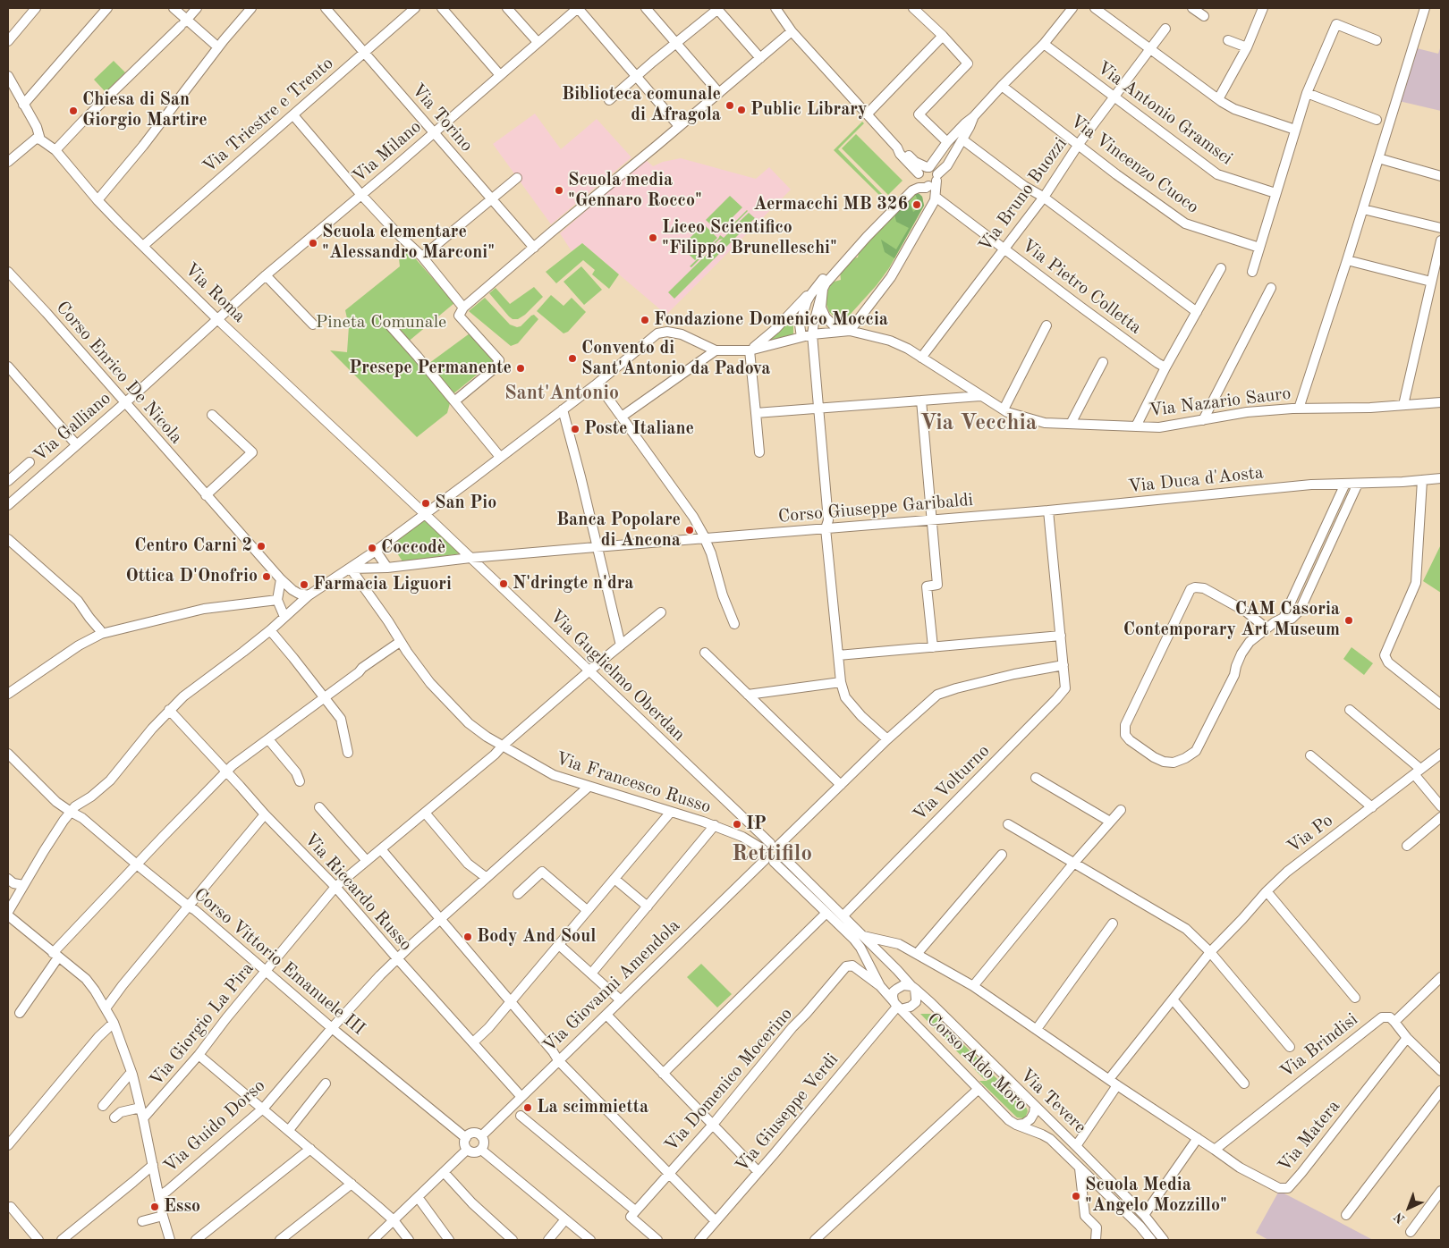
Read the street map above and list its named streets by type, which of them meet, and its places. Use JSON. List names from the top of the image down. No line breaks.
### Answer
{"streets":{"street":["Via Antonio Gramsci","Via Triestre e Trento","Via Torino","Via Milano","Via Vincenzo Cuoco","Via Bruno Buozzi","Via Pietro Colletta","Via Roma","Corso Enrico De Nicola","Via Nazario Sauro","Via Galliano","Via Duca d'Aosta","Corso Giuseppe Garibaldi","Via Guglielmo Oberdan","Via Francesco Russo","Via Volturno","Via Po","Via Riccardo Russo","Corso Vittorio Emanuele III","Via Giovanni Amendola","Via Giorgio La Pira","Via Brindisi","Corso Aldo Moro","Via Domenico Mocerino","Via Tevere","Via Giuseppe Verdi","Via Guido Dorso","Via Matera"]},"crossings":[["Via Antonio Gramsci","Via Bruno Buozzi"],["Via Triestre e Trento","Via Torino"],["Via Triestre e Trento","Via Roma"],["Via Torino","Via Milano"],["Via Milano","Via Roma"],["Via Milano","Via Galliano"],["Via Vincenzo Cuoco","Via Bruno Buozzi"],["Via Bruno Buozzi","Via Pietro Colletta"],["Via Bruno Buozzi","Via Nazario Sauro"],["Via Roma","Via Galliano"],["Via Roma","Corso Giuseppe Garibaldi"],["Via Roma","Via Guglielmo Oberdan"],["Corso Enrico De Nicola","Via Galliano"],["Via Duca d'Aosta","Corso Giuseppe Garibaldi"],["Via Duca d'Aosta","Via Volturno"],["Corso Giuseppe Garibaldi","Via Guglielmo Oberdan"],["Corso Giuseppe Garibaldi","Via Francesco Russo"],["Corso Giuseppe Garibaldi","Via Volturno"],["Via Guglielmo Oberdan","Via Francesco Russo"],["Via Guglielmo Oberdan","Via Giovanni Amendola"],["Via Guglielmo Oberdan","Via Giorgio La Pira"],["Via Francesco Russo","Via Giovanni Amendola"],["Via Francesco Russo","Via Giorgio La Pira"],["Via Francesco Russo","Via Guido Dorso"],["Via Riccardo Russo","Via Giovanni Amendola"],["Via Riccardo Russo","Via Giorgio La Pira"],["Via Riccardo Russo","Via Guido Dorso"],["Corso Vittorio Emanuele III","Via Giovanni Amendola"],["Corso Vittorio Emanuele III","Via Giorgio La Pira"],["Corso Vittorio Emanuele III","Via Guido Dorso"],["Via Giovanni Amendola","Corso Aldo Moro"],["Via Brindisi","Via Matera"],["Corso Aldo Moro","Via Domenico Mocerino"],["Corso Aldo Moro","Via Tevere"],["Corso Aldo Moro","Via Giuseppe Verdi"],["Via Tevere","Via Giuseppe Verdi"]],"districts":["Sant'Antonio","Via Vecchia","Rettifilo"],"parks":["Pineta Comunale"],"places":["Biblioteca comunale di Afragola","Public Library","Chiesa di San Giorgio Martire","Scuola media \"Gennaro Rocco\"","Aermacchi MB 326","Liceo Scientifico \"Filippo Brunelleschi\"","Scuola elementare \"Alessandro Marconi\"","Fondazione Domenico Moccia","Convento di Sant'Antonio da Padova","Presepe Permanente","Poste Italiane","San Pio","Banca Popolare di Ancona","Centro Carni 2","Coccodè","Ottica D'Onofrio","N'dringte n'dra","Farmacia Liguori","CAM Casoria Contemporary Art Museum","IP","Body And Soul","La scimmietta","Scuola Media \"Angelo Mozzillo\"","Esso"],"north":"bottom left"}
